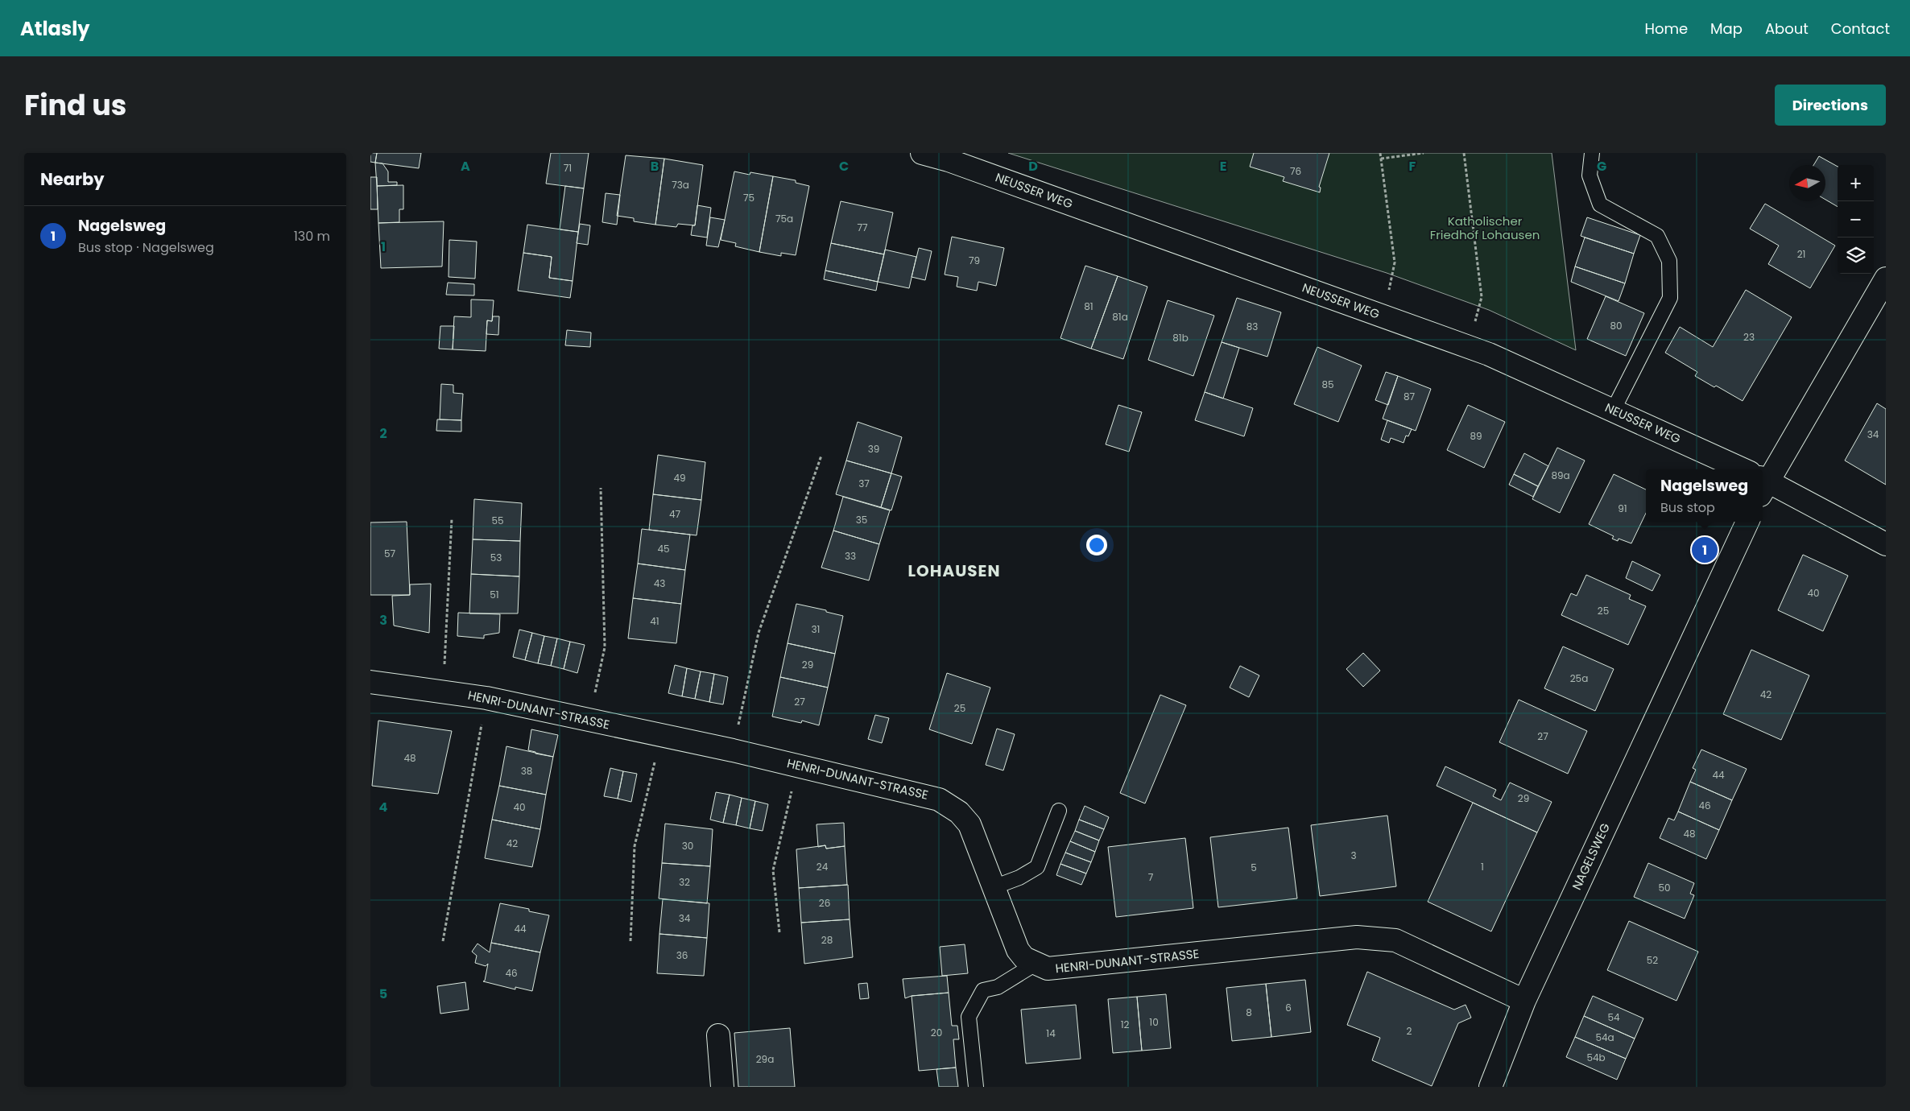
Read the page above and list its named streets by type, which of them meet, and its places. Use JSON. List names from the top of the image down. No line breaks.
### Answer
{"streets":{"street":["NEUSSER WEG","HENRI-DUNANT-STRASSE","NAGELSWEG"]},"crossings":[["HENRI-DUNANT-STRASSE","NAGELSWEG"]],"districts":["LOHAUSEN"],"parks":["Katholischer Friedhof Lohausen"],"house_numbers":["71","76","73a","75","75a","77","21","79","81","81a","80","83","23","81b","85","87","34","89","39","89a","49","37","91","47","35","55","45","57","33","53","43","40","51","25","41","31","29","25a","42","27","25","27","48","38","44","29","46","40","48","42","30","3","24","1","5","7","32","50","26","34","44","28","36","52","46","6","8","54","10","12","2","20","14","54a","54b","29a"],"north":"left","page":{"header":"Atlasly","nav":["Home","Map","About","Contact"],"title":"Find us","buttons":"Directions","heading":"Nearby","map_buttons":["+","−"],"list":[{"mark":"1","name":"Nagelsweg","note":"Bus stop · Nagelsweg","value":"130 m"}],"popup":["Nagelsweg","Bus stop"],"pins":"1"},"grid":{"columns":["A","B","C","D","E","F","G"],"rows":["1","2","3","4","5"]}}
